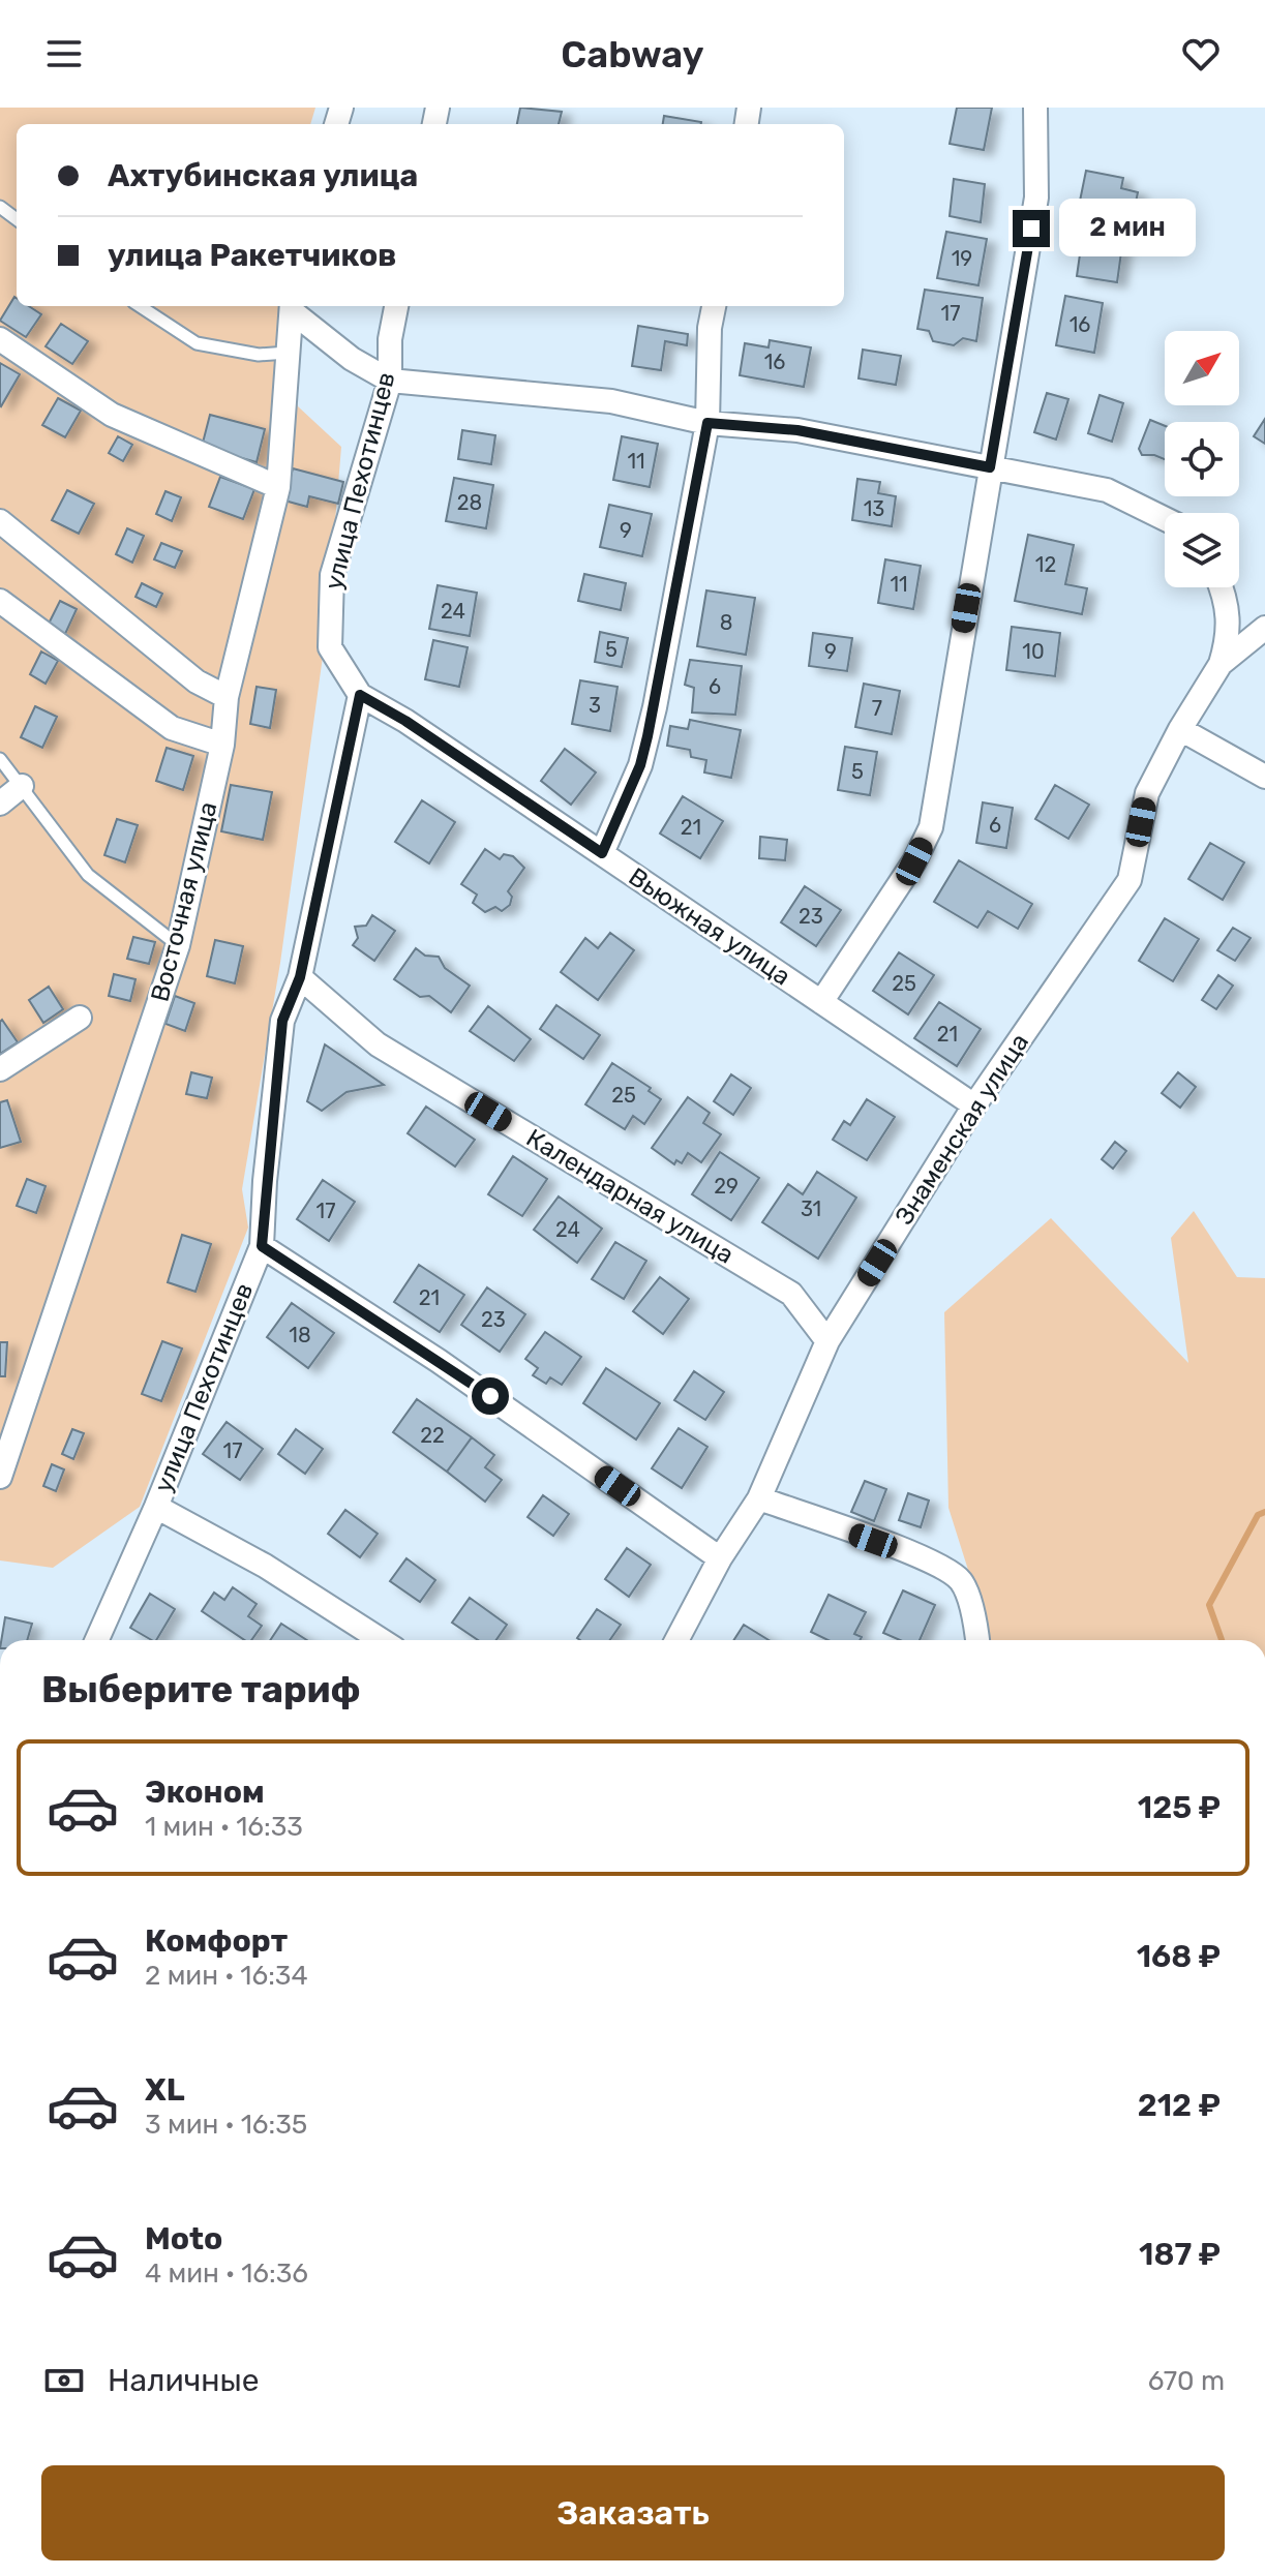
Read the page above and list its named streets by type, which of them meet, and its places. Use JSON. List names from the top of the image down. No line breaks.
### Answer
{"streets":{"street":["улица Пехотинцев","Восточная улица","Вьюжная улица","Знаменская улица","Календарная улица"]},"crossings":[["улица Пехотинцев","Вьюжная улица"],["улица Пехотинцев","Календарная улица"],["Вьюжная улица","Знаменская улица"],["Знаменская улица","Календарная улица"]],"house_numbers":["19","17","16","16","11","28","13","9","12","11","24","8","5","9","10","6","3","7","5","6","21","23","25","21","25","29","31","17","24","21","23","18","22","17"],"north":"top right","page":{"header":"Cabway","banner":["Ахтубинская улица","улица Ракетчиков"],"bubble":"2 мин","heading":"Выберите тариф","list":[{"name":"Эконом","note":"1 мин · 16:33","value":"125 ₽"},{"name":"Комфорт","note":"2 мин · 16:34","value":"168 ₽"},{"name":"XL","note":"3 мин · 16:35","value":"212 ₽"},{"name":"Moto","note":"4 мин · 16:36","value":"187 ₽"}],"pay":["Наличные","670 m"],"buttons":"Заказать"}}
